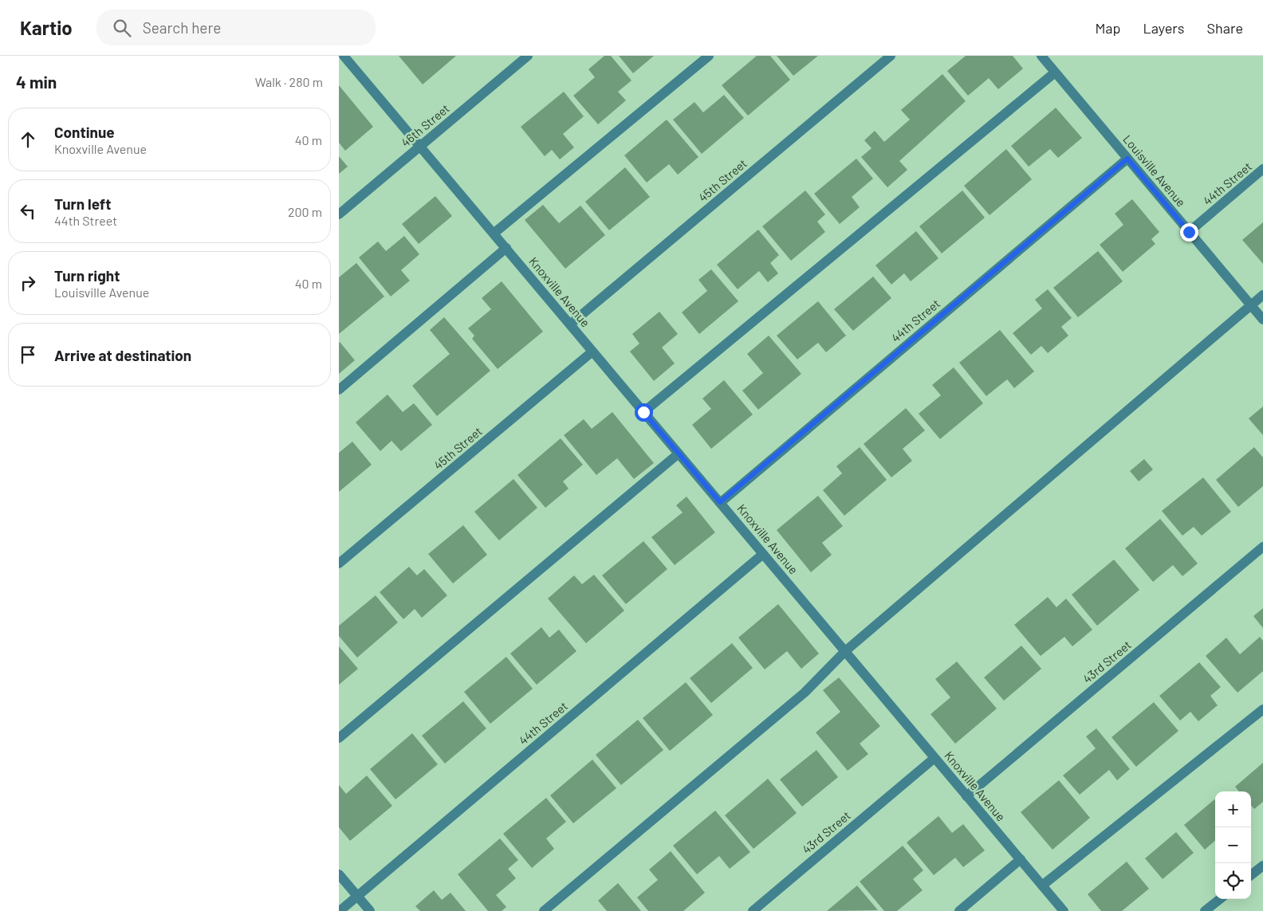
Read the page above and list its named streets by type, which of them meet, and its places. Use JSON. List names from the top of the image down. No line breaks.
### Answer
{"streets":{"street":["46th Street","Louisville Avenue","45th Street","44th Street","Knoxville Avenue","43rd Street"]},"crossings":[["46th Street","Knoxville Avenue"],["Louisville Avenue","44th Street"],["45th Street","Knoxville Avenue"],["44th Street","Knoxville Avenue"],["Knoxville Avenue","43rd Street"]],"page":{"header":"Kartio","search":"Search here","nav":["Map","Layers","Share"],"heading":["4 min","Walk · 280 m"],"list":[["Continue","Knoxville Avenue","40 m"],["Turn left","44th Street","200 m"],["Turn right","Louisville Avenue","40 m"],"Arrive at destination"],"map_buttons":["+","−"]}}
